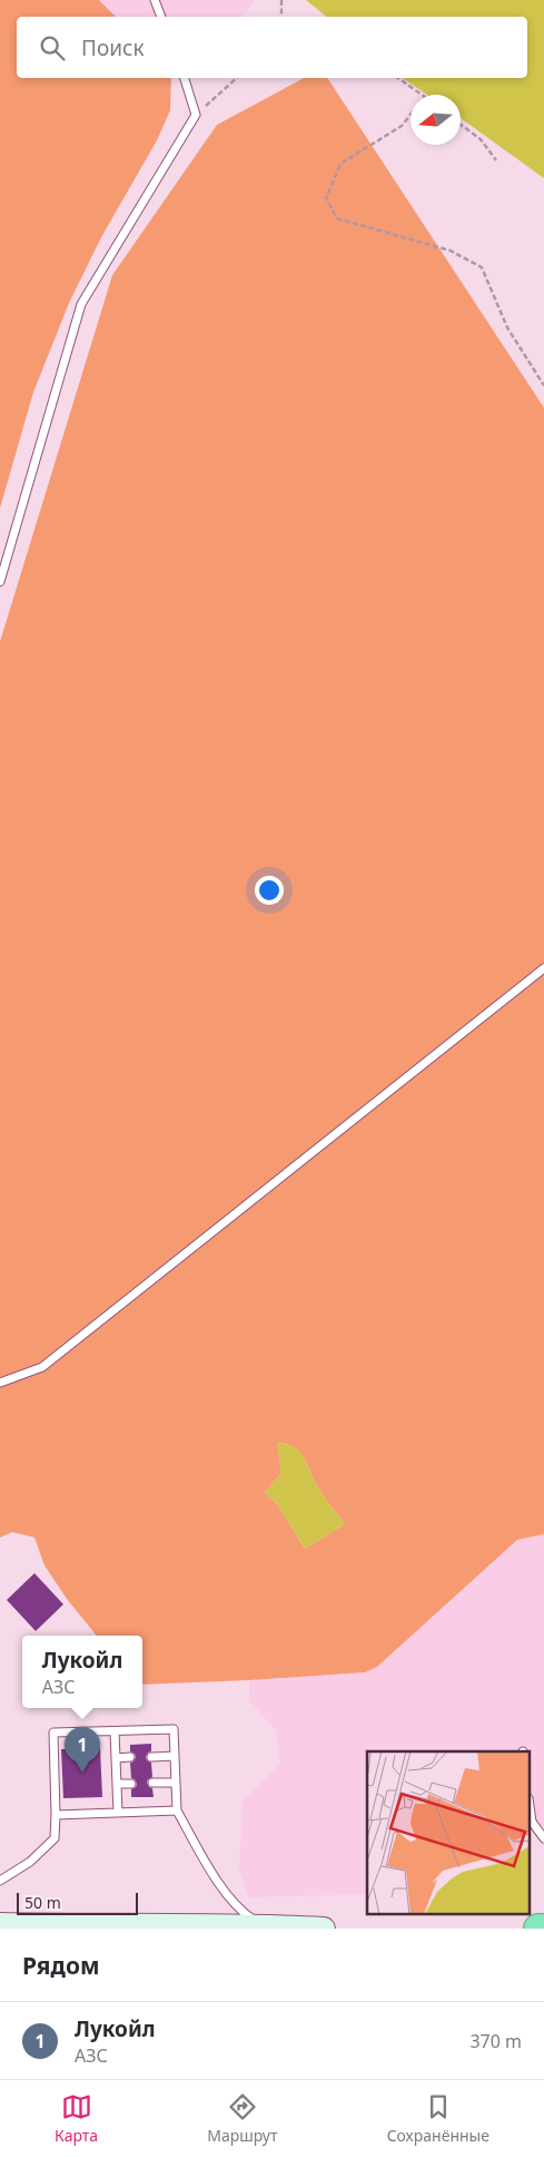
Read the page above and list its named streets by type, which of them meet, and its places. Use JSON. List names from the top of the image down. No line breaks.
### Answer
{"scale_bar":"50 m","north":"left","page":{"search":"Поиск","popup":["Лукойл","АЗС"],"pins":"1","scale":"50 m","heading":"Рядом","list":[{"mark":"1","name":"Лукойл","note":"АЗС","value":"370 m"}],"nav":["Карта","Маршрут","Сохранённые"]}}
